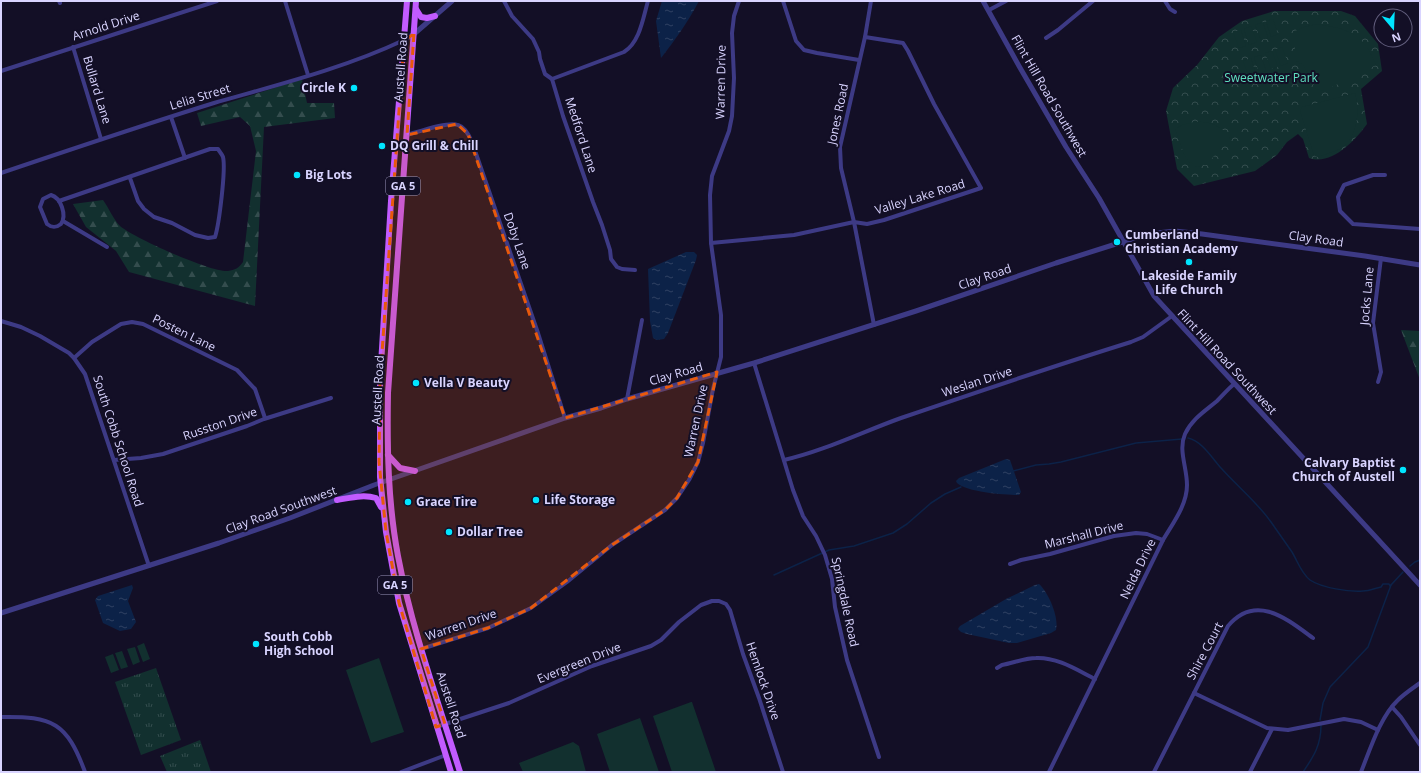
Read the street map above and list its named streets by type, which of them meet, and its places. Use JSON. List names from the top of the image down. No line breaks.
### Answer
{"streets":{"main road":["Austell Road","GA 5"],"street":["Arnold Drive","Warren Drive","Bullard Lane","Flint Hill Road Southwest","Lelia Street","Jones Road","Medford Lane","Valley Lake Road","Clay Road","Doby Lane","Jocks Lane","Posten Lane","Weslan Drive","Russton Drive","South Cobb School Road","Clay Road Southwest","Marshall Drive","Nelda Drive","Springdale Road","Shire Court","Evergreen Drive","Hemlock Drive"]},"crossings":[["Arnold Drive","Bullard Lane"],["Austell Road","Warren Drive"],["Austell Road","Lelia Street"],["Austell Road","Doby Lane"],["Austell Road","Clay Road Southwest"],["Austell Road","Evergreen Drive"],["Warren Drive","Valley Lake Road"],["Warren Drive","Clay Road"],["Bullard Lane","Lelia Street"],["Flint Hill Road Southwest","Clay Road"],["Flint Hill Road Southwest","Weslan Drive"],["Flint Hill Road Southwest","Nelda Drive"],["Jones Road","Valley Lake Road"],["Jones Road","Clay Road"],["Clay Road","Doby Lane"],["Clay Road","Jocks Lane"],["Clay Road","Clay Road Southwest"],["Clay Road","Springdale Road"],["Doby Lane","Clay Road Southwest"],["Posten Lane","Russton Drive"],["Posten Lane","South Cobb School Road"],["Weslan Drive","Springdale Road"],["Russton Drive","South Cobb School Road"],["South Cobb School Road","Clay Road Southwest"],["Marshall Drive","Nelda Drive"],["Evergreen Drive","Hemlock Drive"]],"parks":["Sweetwater Park"],"places":["Circle K","DQ Grill & Chill","Big Lots","Cumberland Christian Academy","Lakeside Family Life Church","Vella V Beauty","Calvary Baptist Church of Austell","Life Storage","Grace Tire","Dollar Tree","South Cobb High School"],"north":"bottom"}
